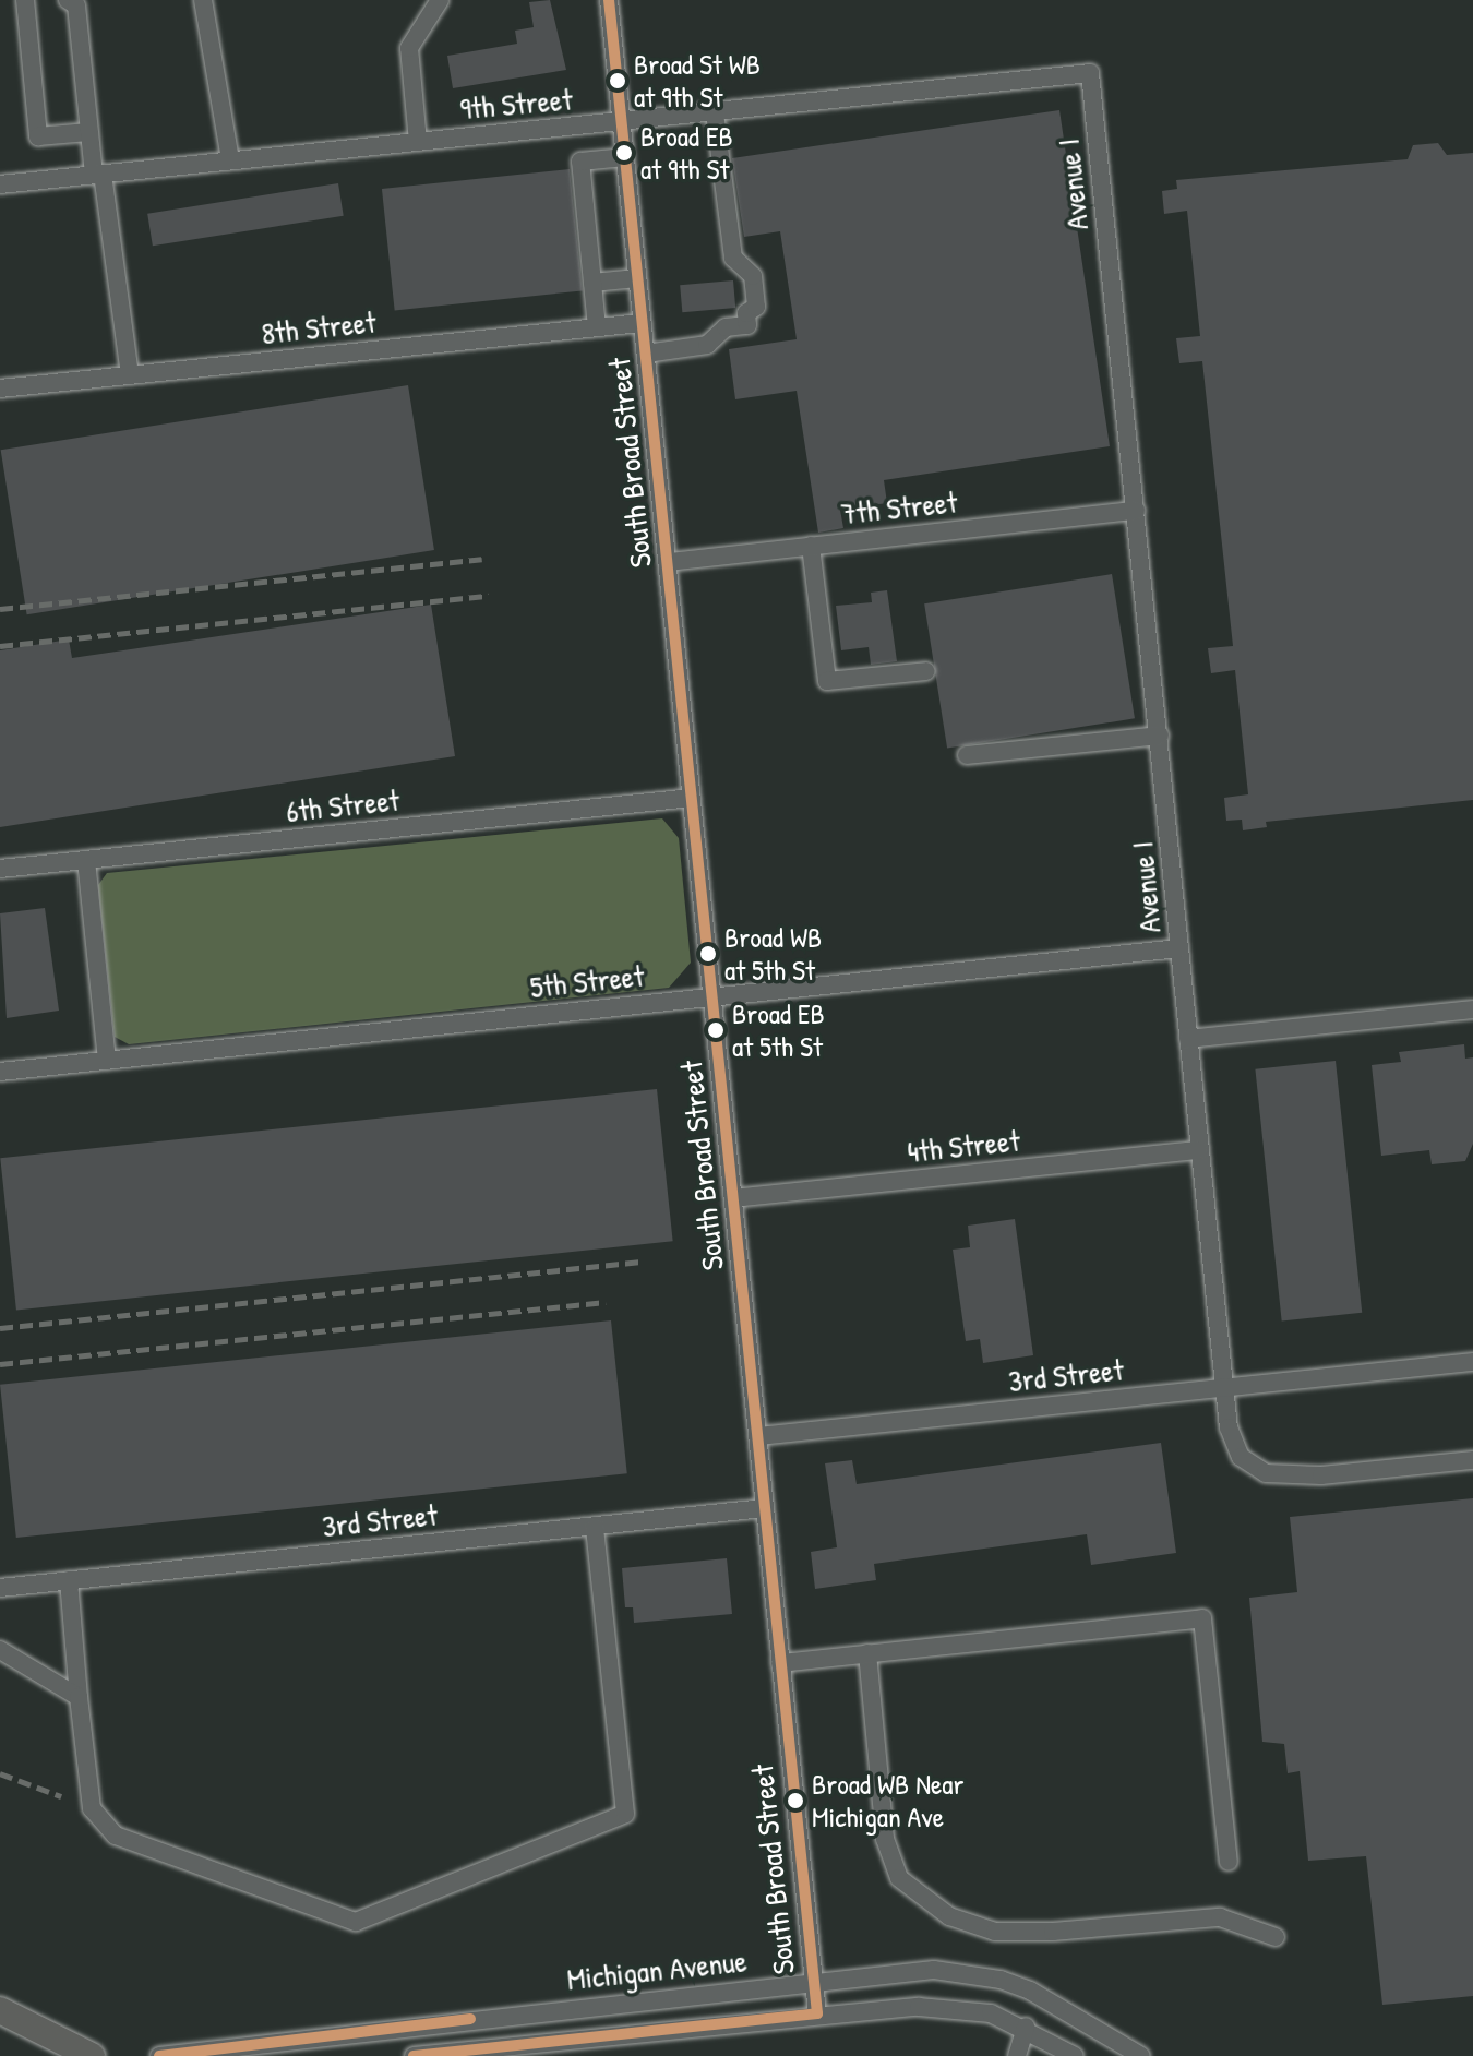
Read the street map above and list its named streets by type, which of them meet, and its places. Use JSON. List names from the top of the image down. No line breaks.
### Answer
{"streets":{"street":["9th Street","Avenue I","8th Street","South Broad Street","7th Street","6th Street","5th Street","4th Street","3rd Street","Michigan Avenue"]},"crossings":[["9th Street","Avenue I"],["9th Street","South Broad Street"],["Avenue I","7th Street"],["Avenue I","5th Street"],["Avenue I","4th Street"],["Avenue I","3rd Street"],["8th Street","South Broad Street"],["South Broad Street","7th Street"],["South Broad Street","6th Street"],["South Broad Street","5th Street"],["South Broad Street","4th Street"],["South Broad Street","3rd Street"],["South Broad Street","Michigan Avenue"]],"places":["Broad St WB at 9th St","Broad EB at 9th St","Broad WB at 5th St","Broad EB at 5th St","Broad WB Near Michigan Ave"]}
